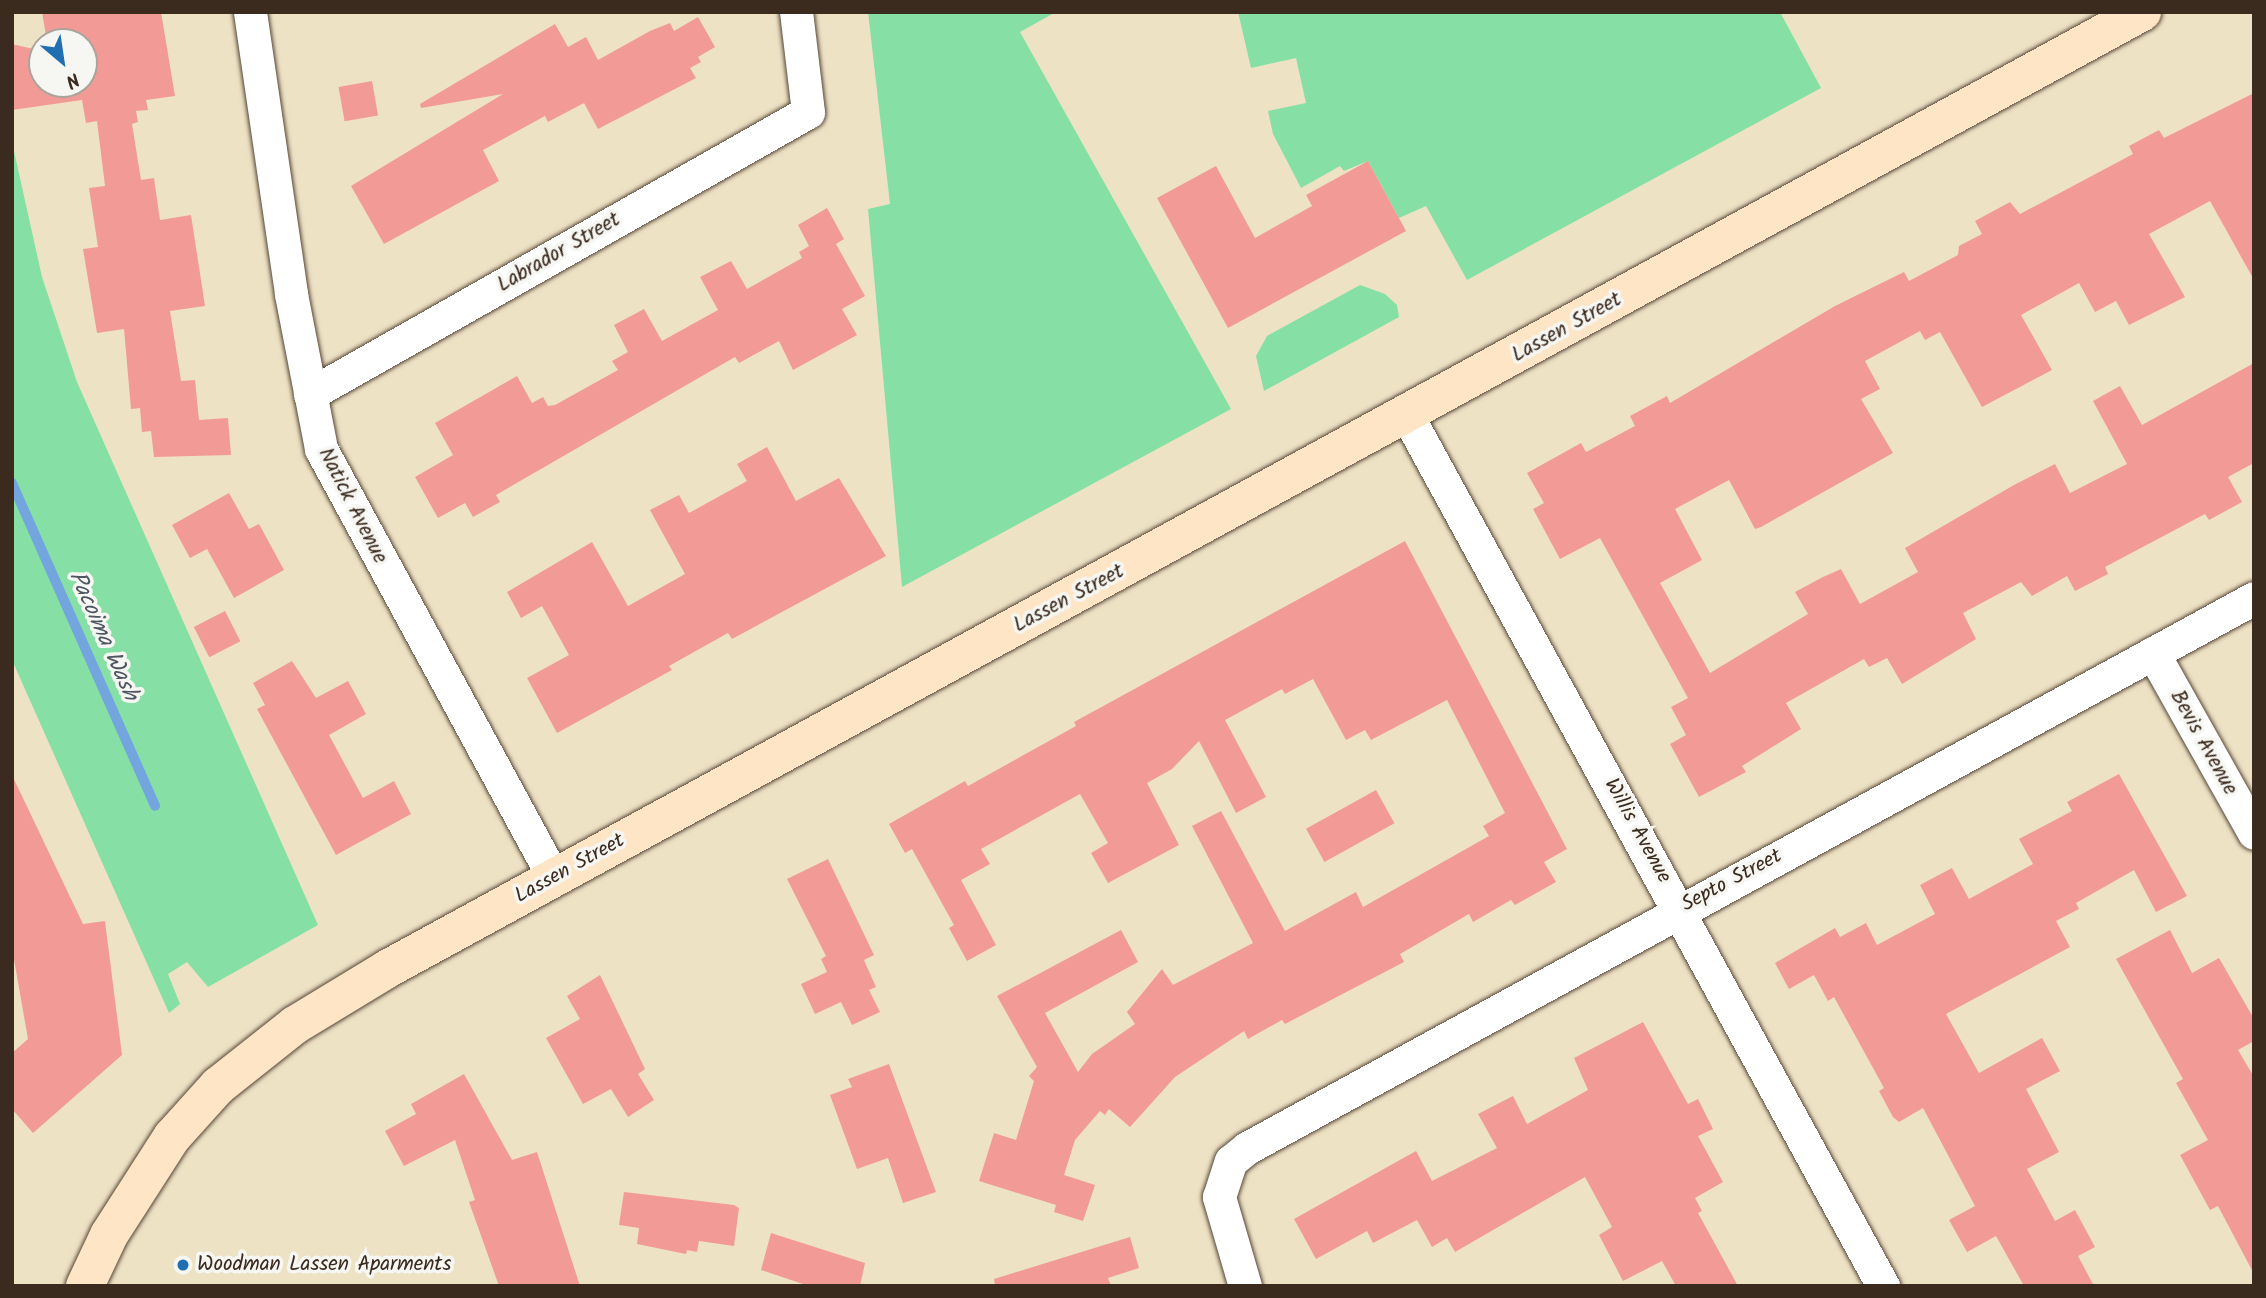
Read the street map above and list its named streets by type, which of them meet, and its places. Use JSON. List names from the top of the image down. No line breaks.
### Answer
{"streets":{"main road":["Lassen Street"],"street":["Labrador Street","Natick Avenue","Bevis Avenue","Willis Avenue","Septo Street"]},"crossings":[["Labrador Street","Natick Avenue"],["Lassen Street","Natick Avenue"],["Lassen Street","Willis Avenue"],["Bevis Avenue","Septo Street"],["Willis Avenue","Septo Street"]],"water":["Pacoima Wash"],"places":["Woodman Lassen Aparments"],"north":"bottom right"}
